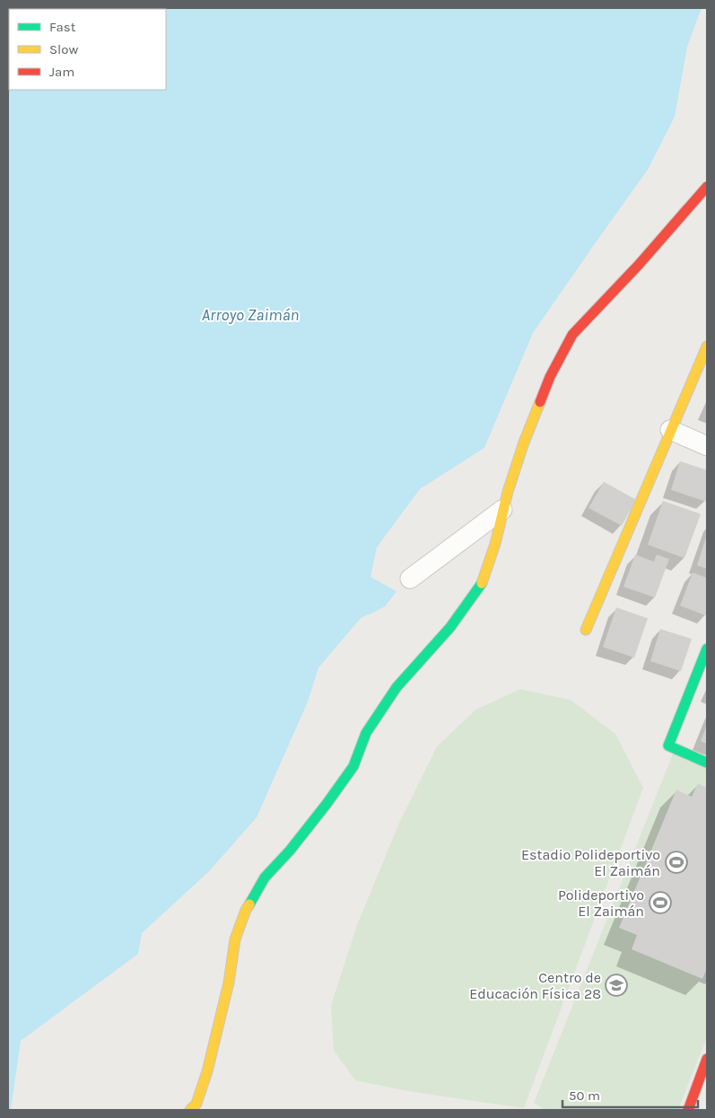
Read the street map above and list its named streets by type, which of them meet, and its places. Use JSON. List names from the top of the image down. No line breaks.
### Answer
{"water":["Arroyo Zaimán"],"places":{"sports":["Estadio Polideportivo El Zaimán","Polideportivo El Zaimán"],"school or university":["Centro de Educación Física 28"]},"legend":["Fast","Slow","Jam"],"scale_bar":"50 m"}
